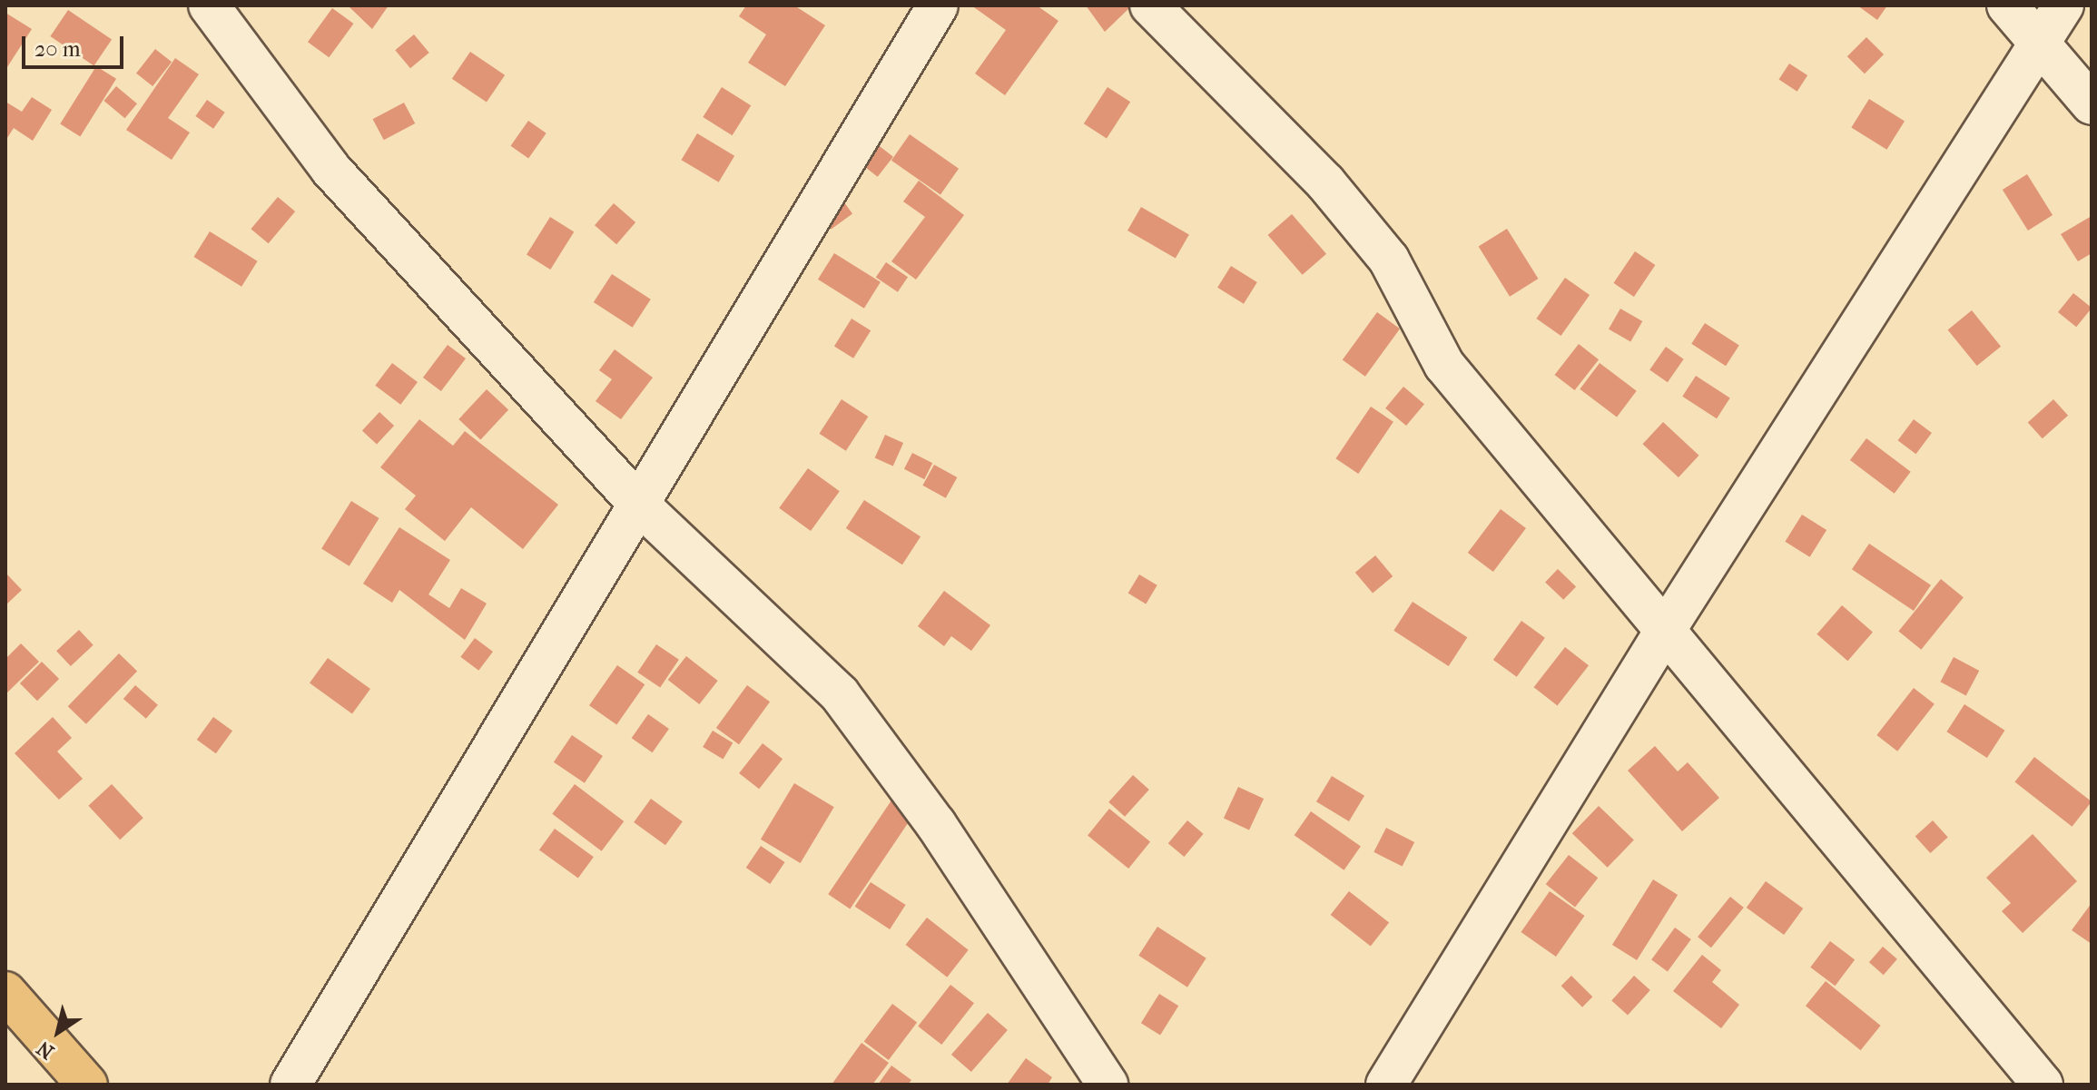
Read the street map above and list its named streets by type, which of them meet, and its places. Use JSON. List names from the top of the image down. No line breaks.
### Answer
{"scale_bar":"20 m","north":"bottom left"}
